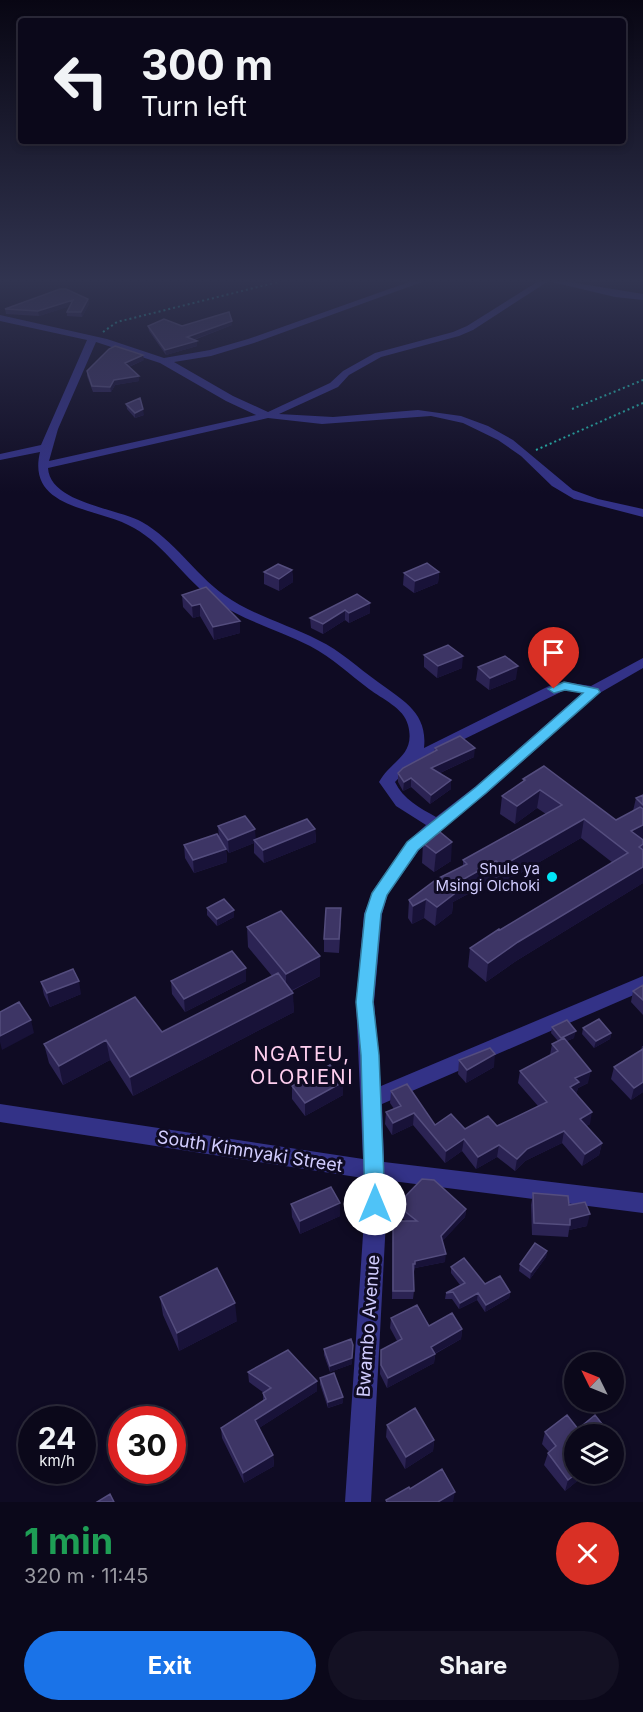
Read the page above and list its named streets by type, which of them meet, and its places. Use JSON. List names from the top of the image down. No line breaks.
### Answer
{"streets":{"street":["South Kimnyaki Street","Bwambo Avenue"]},"crossings":[["South Kimnyaki Street","Bwambo Avenue"]],"districts":["NGATEU, OLORIENI"],"places":["Shule ya Msingi Olchoki"],"north":"top left","page":{"turn":["300 m","Turn left"],"speed":"24 km/h","limit":"30","heading":["1 min","320 m · 11:45"],"buttons":["Exit","Share"]}}
